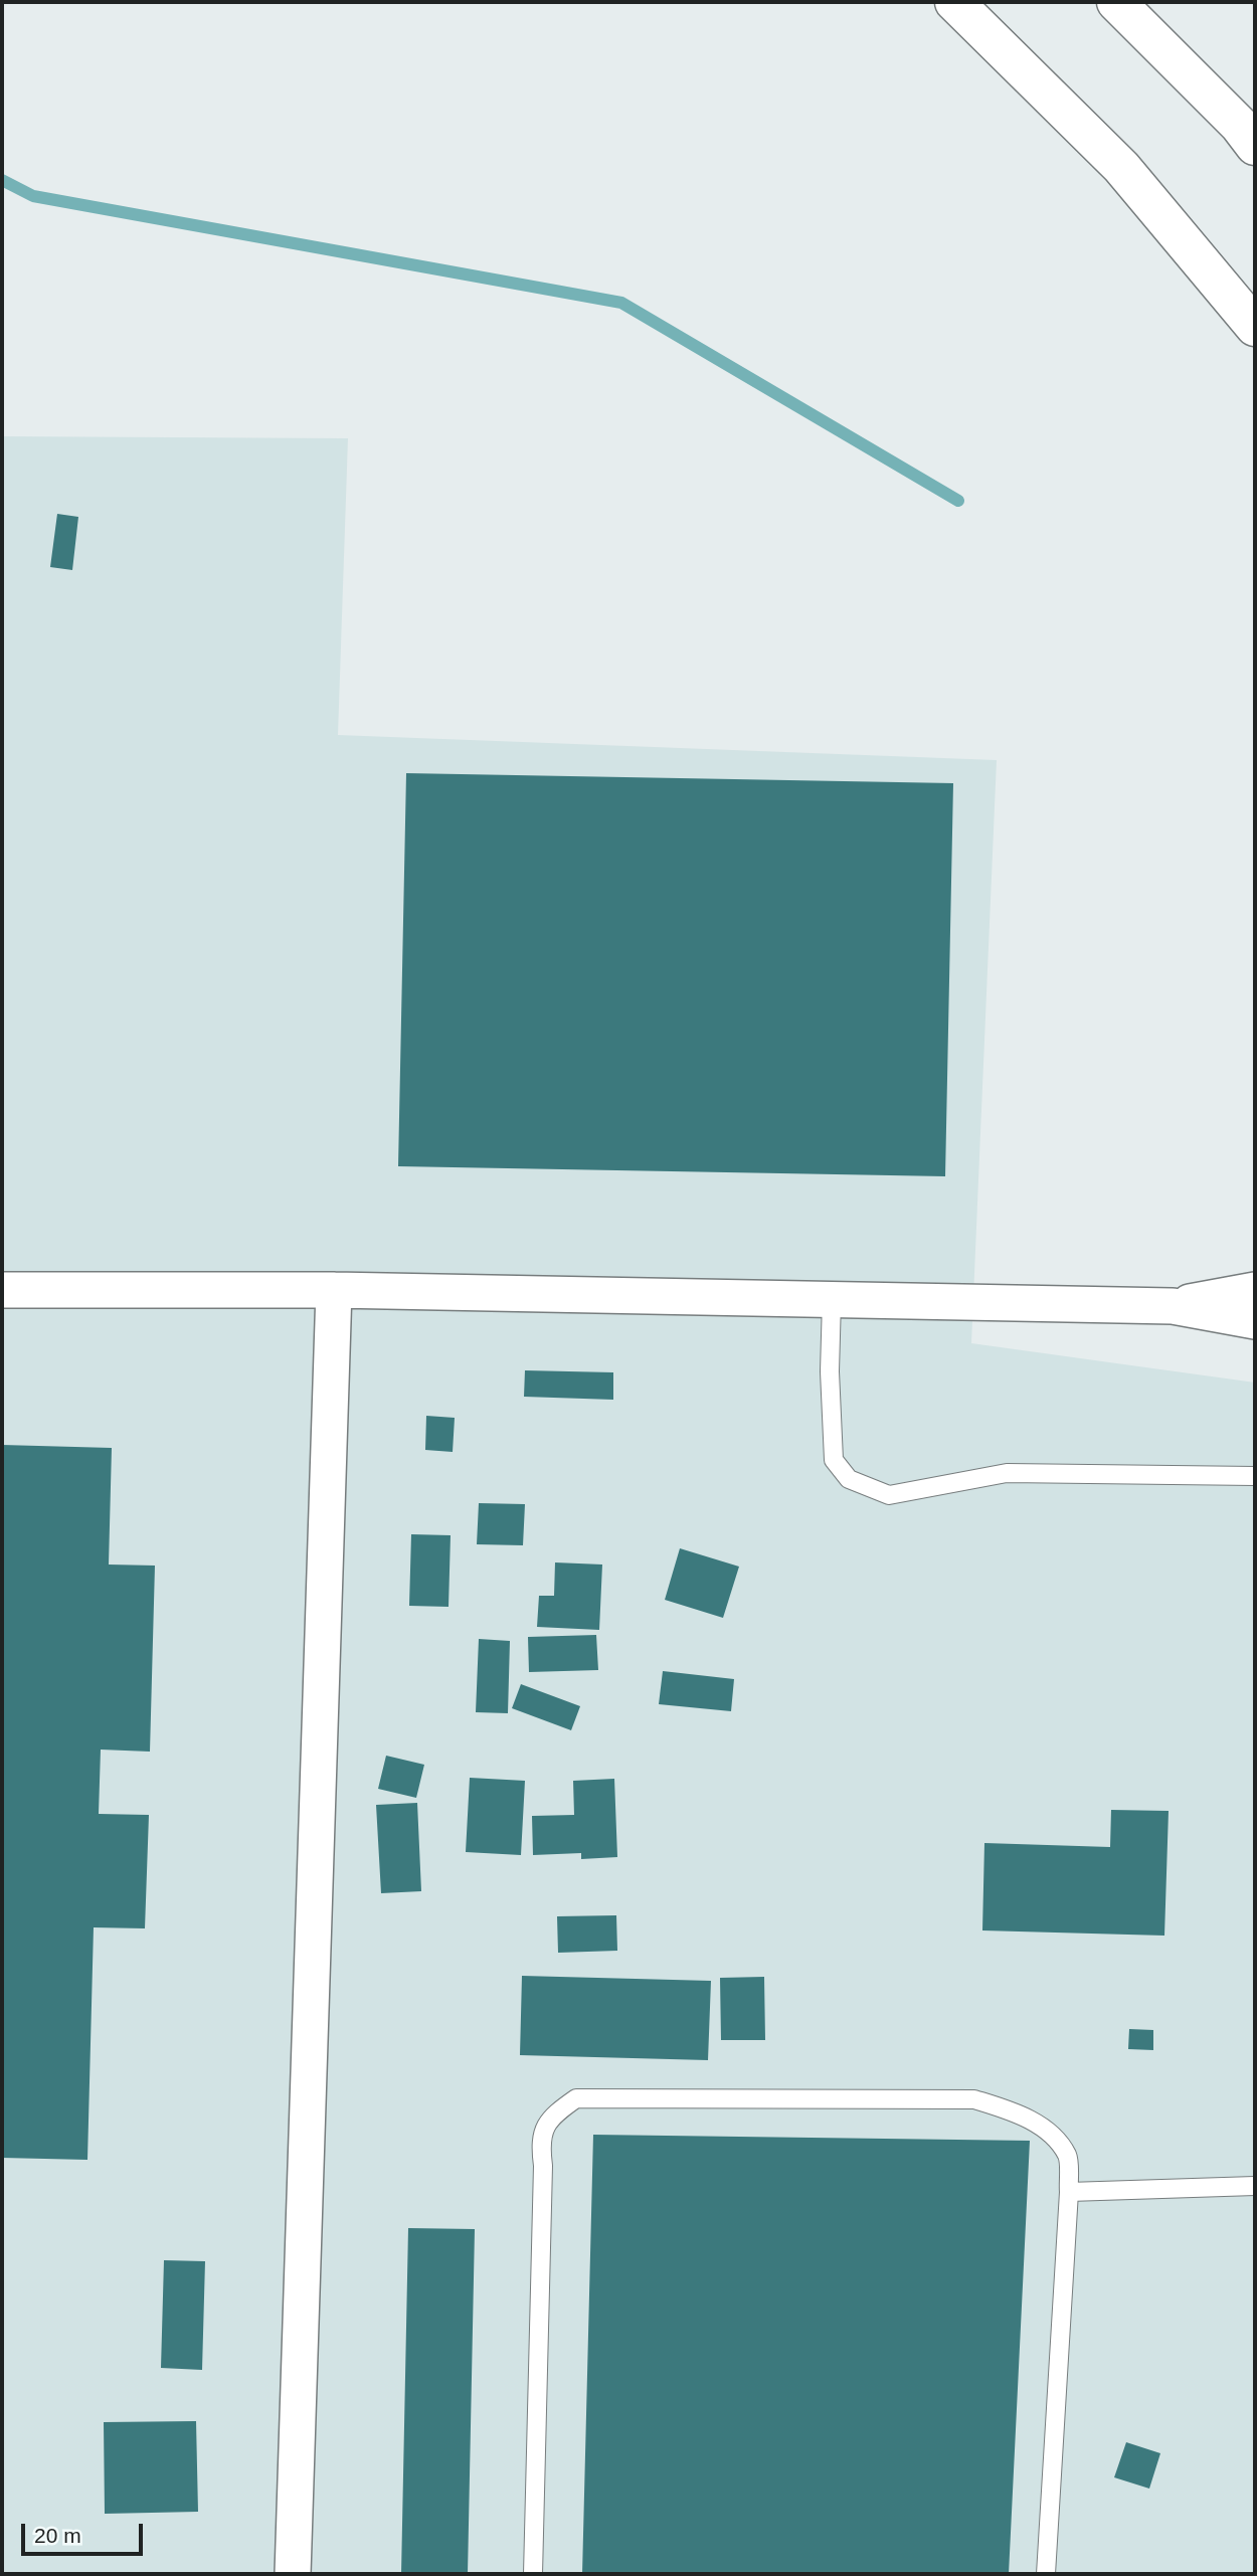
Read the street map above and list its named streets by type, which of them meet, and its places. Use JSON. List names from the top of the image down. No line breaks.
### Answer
{"scale_bar":"20 m"}
